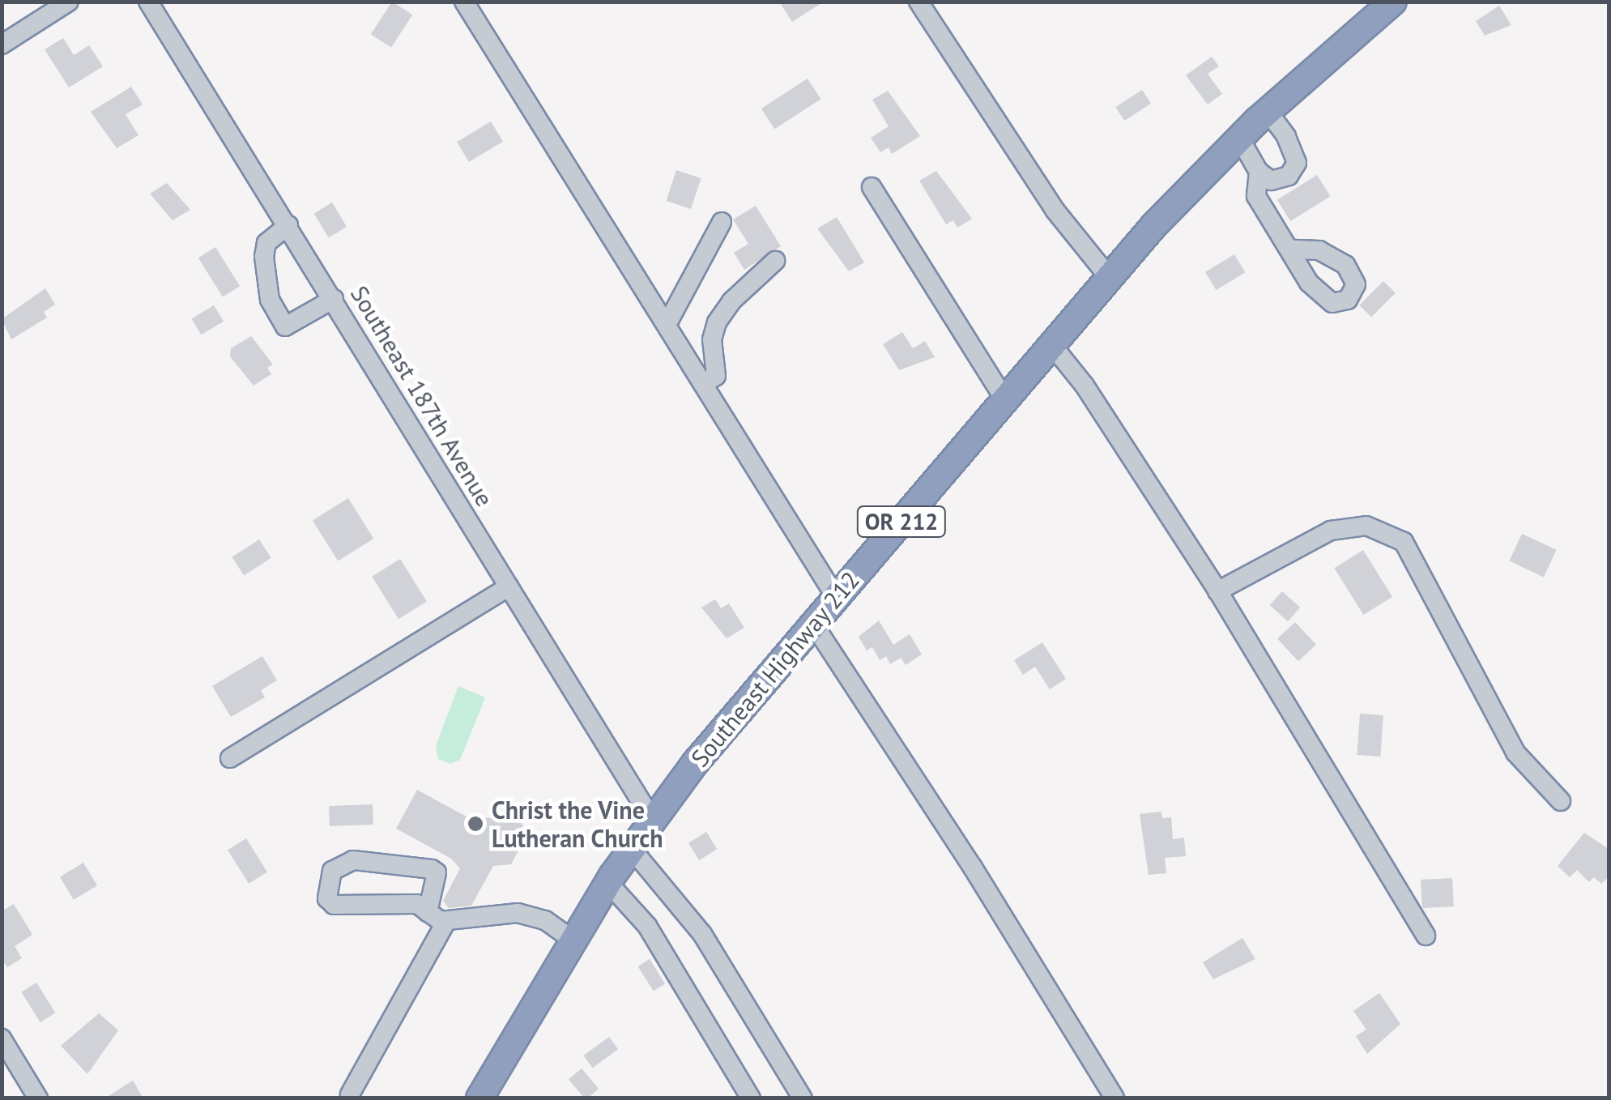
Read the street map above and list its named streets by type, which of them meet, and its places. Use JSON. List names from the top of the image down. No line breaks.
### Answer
{"streets":{"highway":["OR 212","Southeast Highway 212"],"street":["Southeast 187th Avenue"]},"crossings":[["Southeast 187th Avenue","Southeast Highway 212"]],"places":["Christ the Vine Lutheran Church"]}
